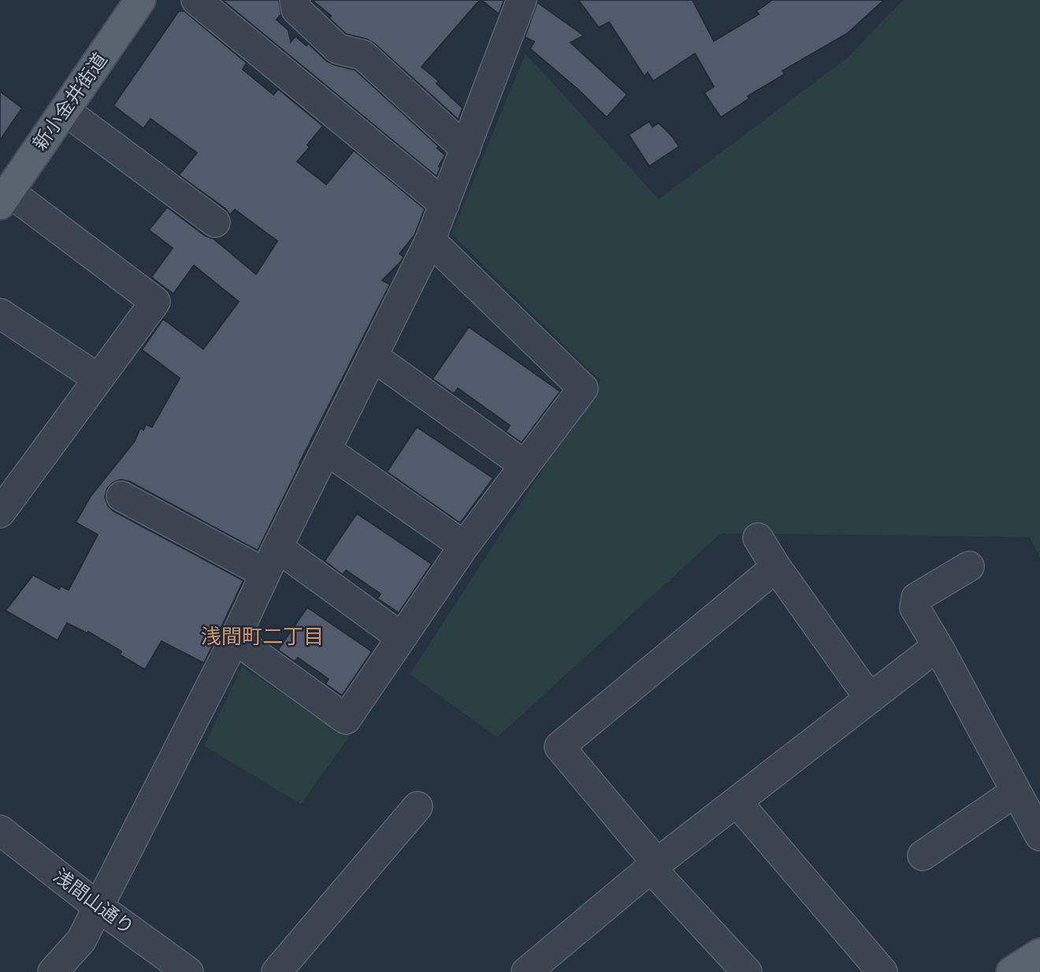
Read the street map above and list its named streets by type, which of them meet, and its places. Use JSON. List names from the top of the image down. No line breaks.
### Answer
{"streets":{"main road":["新小金井街道"],"street":["浅間山通り"]},"districts":["浅間町二丁目"]}
